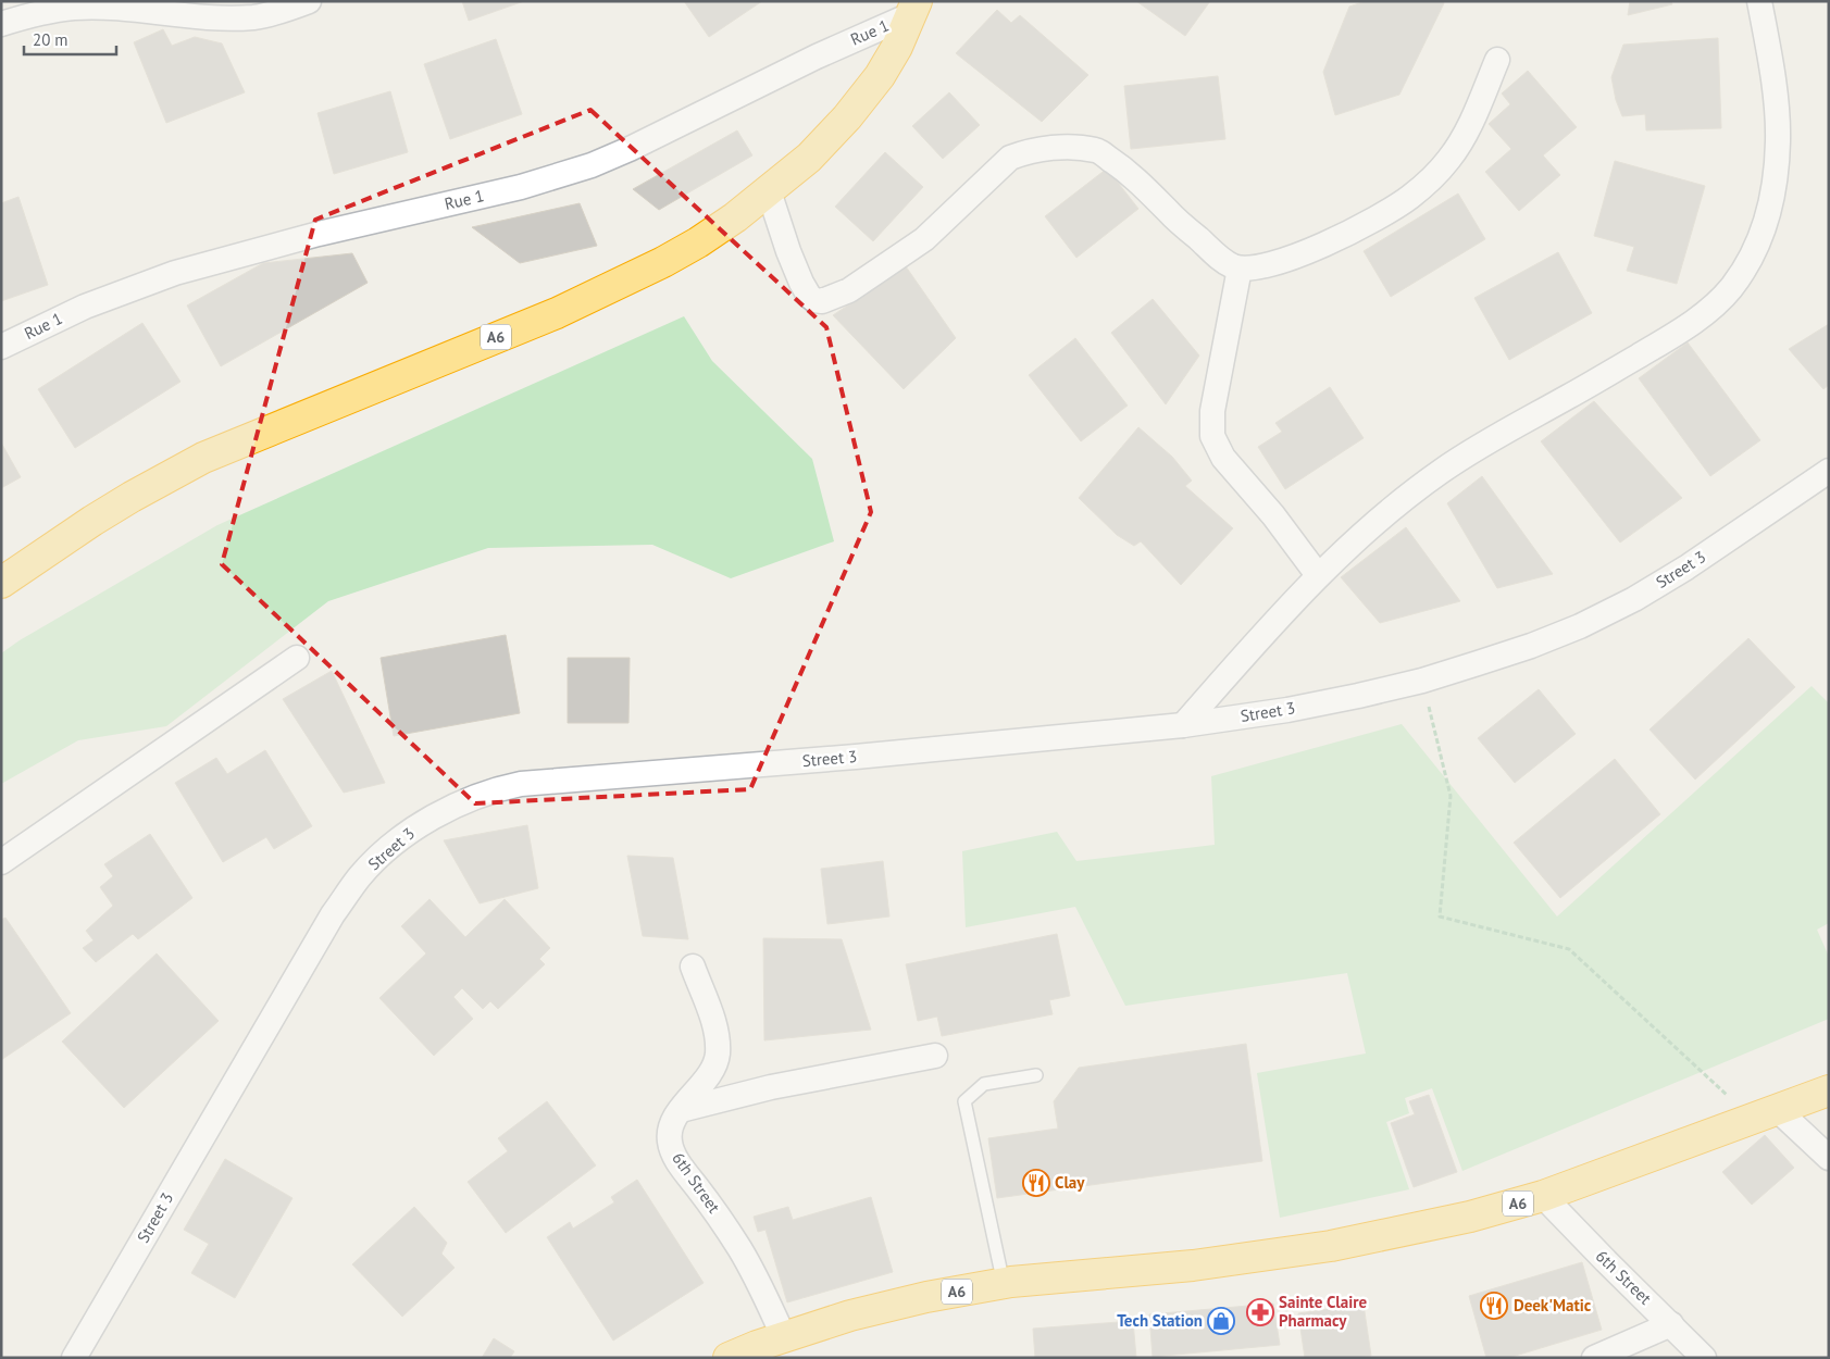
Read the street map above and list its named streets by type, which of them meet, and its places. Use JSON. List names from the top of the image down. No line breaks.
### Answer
{"streets":{"highway":["A6"],"street":["Rue 1","Street 3","6th Street"]},"crossings":[["Rue 1","A6"],["A6","6th Street"]],"places":{"restaurant":["Clay","Deek'Matic"],"pharmacy":["Sainte Claire Pharmacy"],"shop":["Tech Station"]},"scale_bar":"20 m"}
